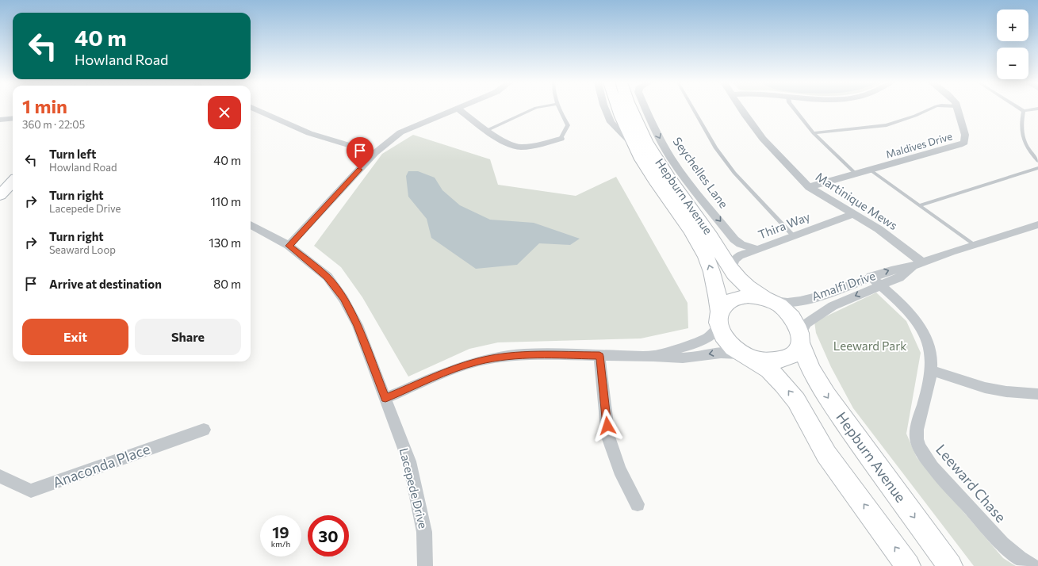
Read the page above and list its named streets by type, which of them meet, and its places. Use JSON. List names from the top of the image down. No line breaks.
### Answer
{"streets":{"main road":["Hepburn Avenue"],"street":["Maldives Drive","Seychelles Lane","Martinique Mews","Thira Way","Amalfi Drive","Anaconda Place","Leeward Chase","Lacepede Drive"]},"crossings":[["Maldives Drive","Martinique Mews"],["Seychelles Lane","Thira Way"],["Hepburn Avenue","Thira Way"],["Hepburn Avenue","Amalfi Drive"],["Martinique Mews","Thira Way"],["Martinique Mews","Amalfi Drive"],["Amalfi Drive","Leeward Chase"]],"one_way":["Seychelles Lane"],"parks":["Leeward Park"],"page":{"map_buttons":["+","−"],"turn":["40 m","Howland Road"],"heading":["1 min","360 m · 22:05"],"list":[{"name":"Turn left","note":"Howland Road","value":"40 m"},{"name":"Turn right","note":"Lacepede Drive","value":"110 m"},{"name":"Turn right","note":"Seaward Loop","value":"130 m"},{"name":"Arrive at destination","value":"80 m"}],"buttons":["Exit","Share"],"speed":"19 km/h","limit":"30"}}
